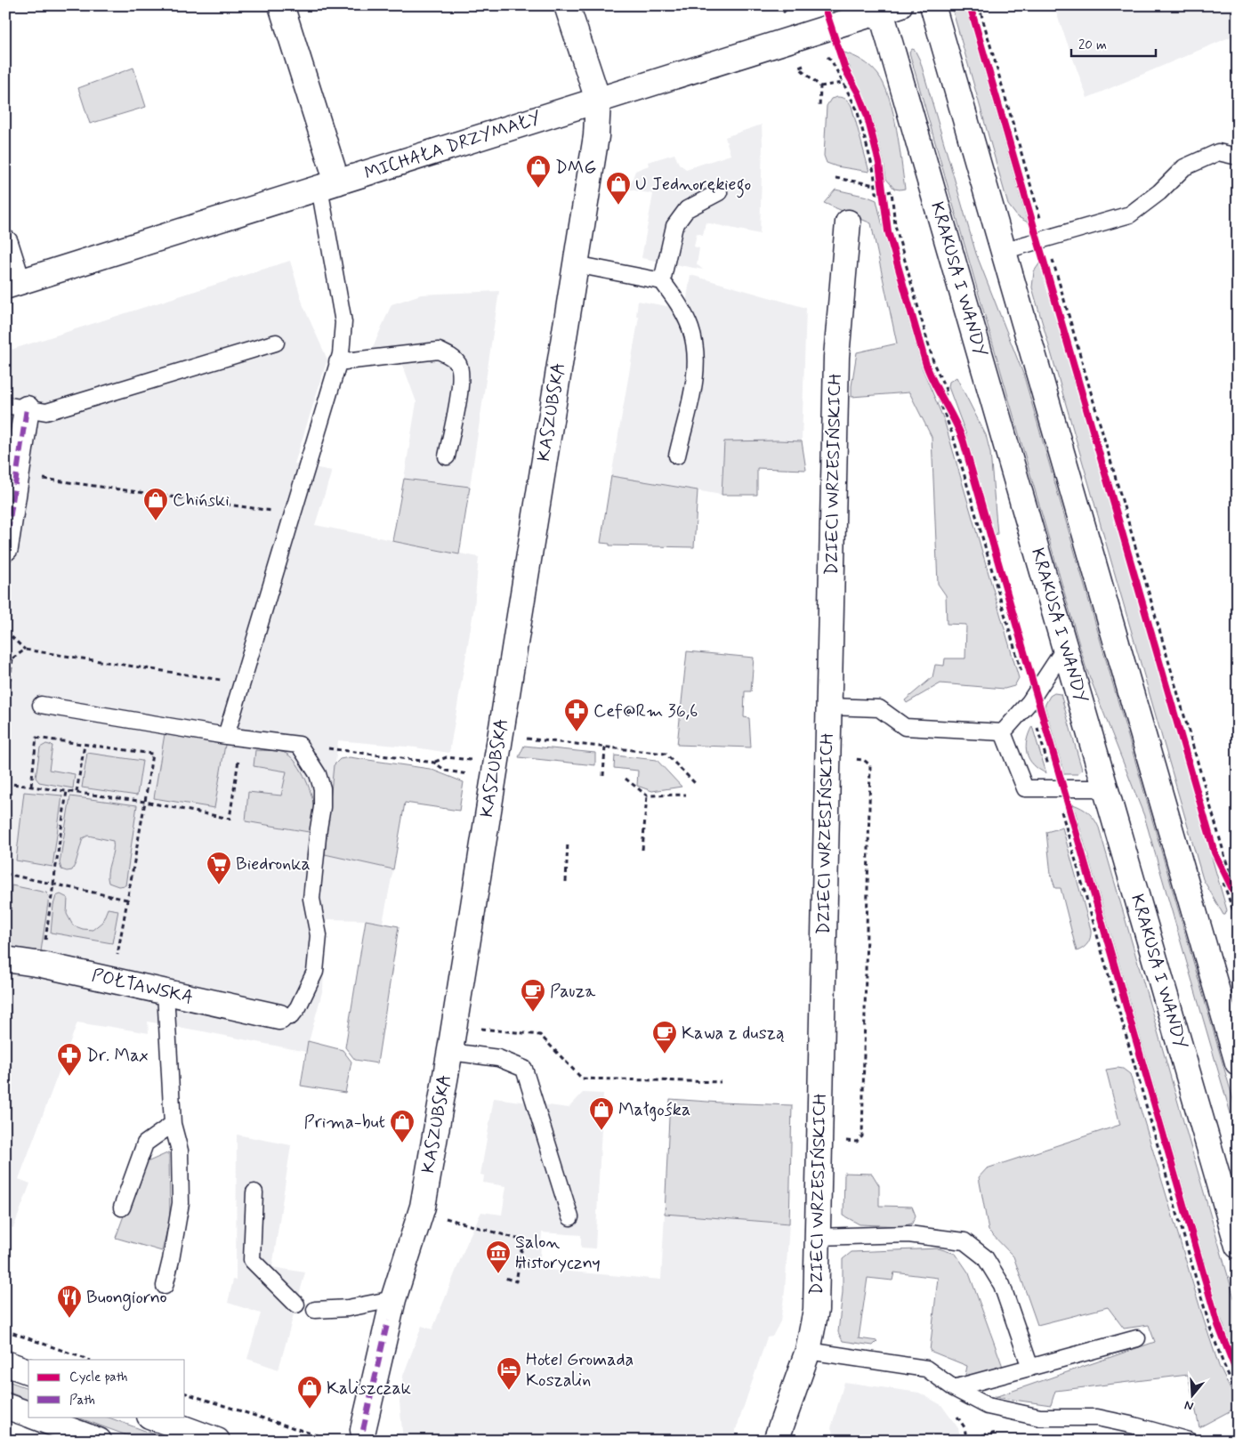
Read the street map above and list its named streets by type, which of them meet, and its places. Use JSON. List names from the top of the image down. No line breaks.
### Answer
{"streets":{"street":["MICHAŁA DRZYMAŁY","KRAKUSA I WANDY","KASZUBSKA","DZIECI WRZESIŃSKICH","POŁTAWSKA"]},"crossings":[["MICHAŁA DRZYMAŁY","KRAKUSA I WANDY"],["MICHAŁA DRZYMAŁY","KASZUBSKA"]],"places":{"shop":["DMG","U Jednorękiego","Chiński","Małgośka","Prima-but","Kaliszczak"],"pharmacy":["Cef@Rm 36,6","Dr. Max"],"supermarket":["Biedronka"],"cafe":["Pauza","Kawa z duszą"],"museum":["Salon Historyczny"],"restaurant":["Buongiorno"],"hotel":["Hotel Gromada Koszalin"]},"legend":["Cycle path","Path"],"scale_bar":"20 m","north":"bottom"}
